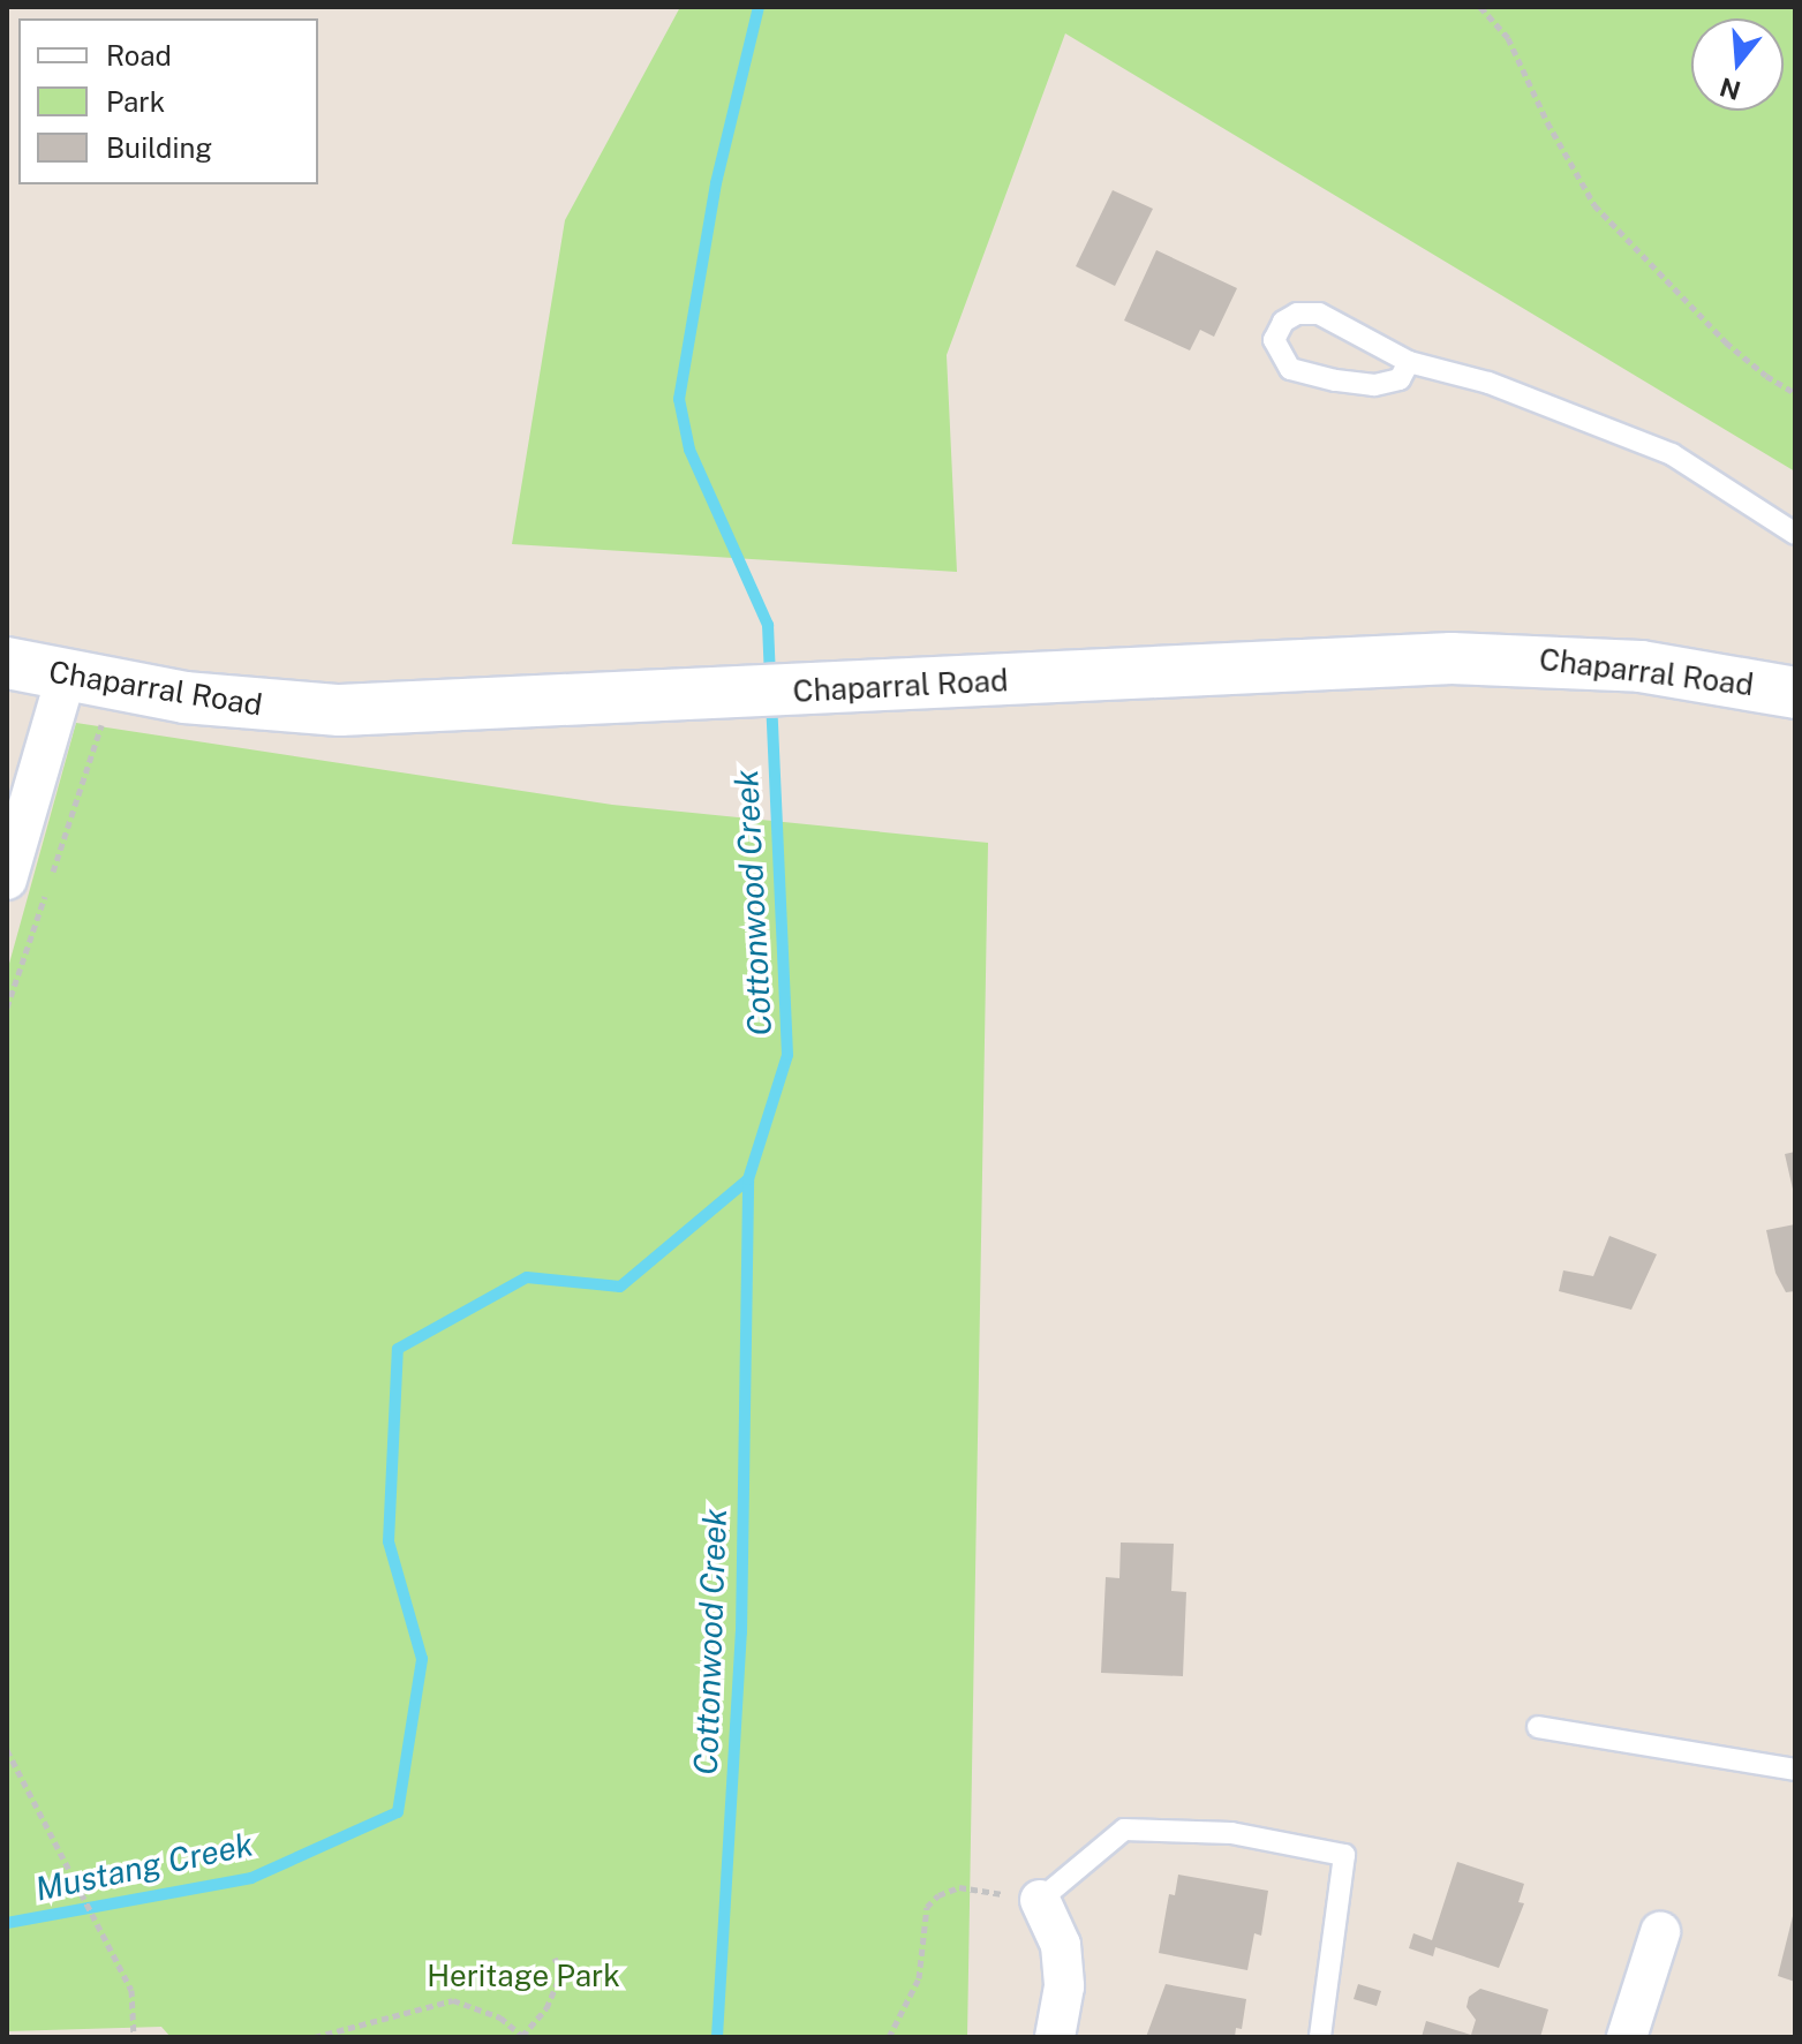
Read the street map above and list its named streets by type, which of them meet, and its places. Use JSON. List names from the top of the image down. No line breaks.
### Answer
{"streets":{"main road":["Chaparral Road"]},"water":["Cottonwood Creek","Mustang Creek"],"parks":["Heritage Park"],"legend":["Road","Park","Building"],"north":"bottom"}
